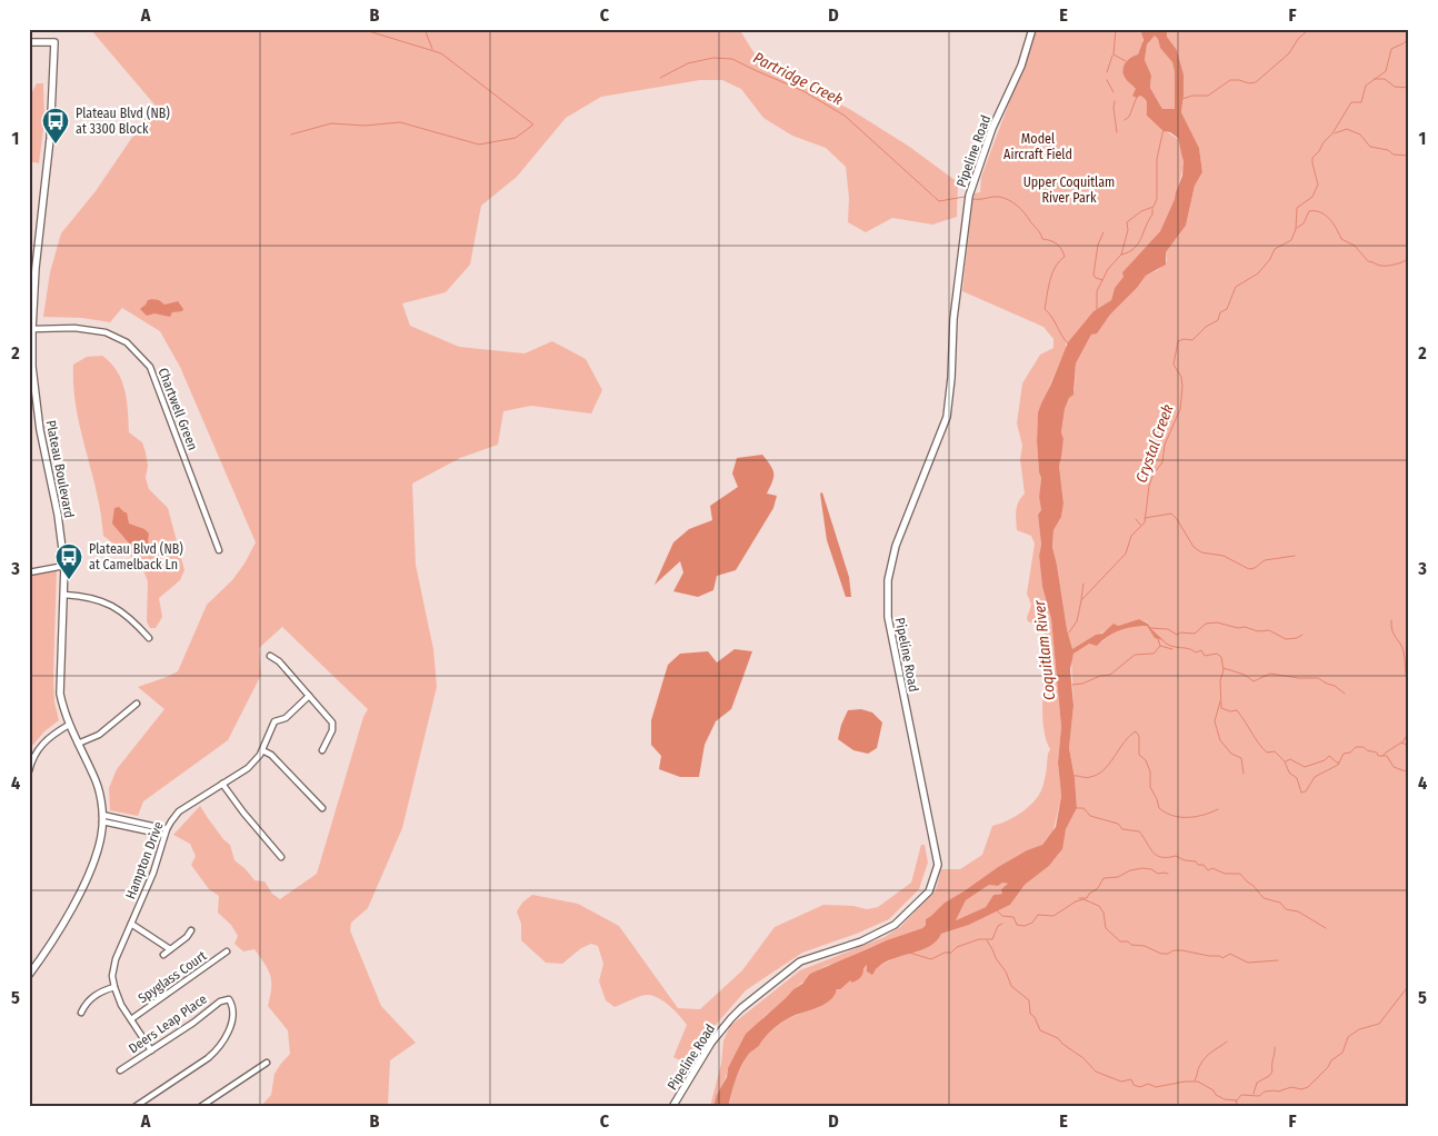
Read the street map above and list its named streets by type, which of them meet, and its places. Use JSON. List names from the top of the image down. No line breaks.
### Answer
{"streets":{"street":["Pipeline Road","Chartwell Green","Plateau Boulevard","Hampton Drive","Spyglass Court","Deers Leap Place"]},"crossings":[["Chartwell Green","Plateau Boulevard"],["Hampton Drive","Spyglass Court"],["Hampton Drive","Deers Leap Place"]],"water":["Partridge Creek","Crystal Creek","Coquitlam River"],"parks":["Model Aircraft Field","Upper Coquitlam River Park"],"places":{"bus stop":["Plateau Blvd (NB) at 3300 Block","Plateau Blvd (NB) at Camelback Ln"]},"grid":{"columns":["A","B","C","D","E","F"],"rows":["1","2","3","4","5"]}}
